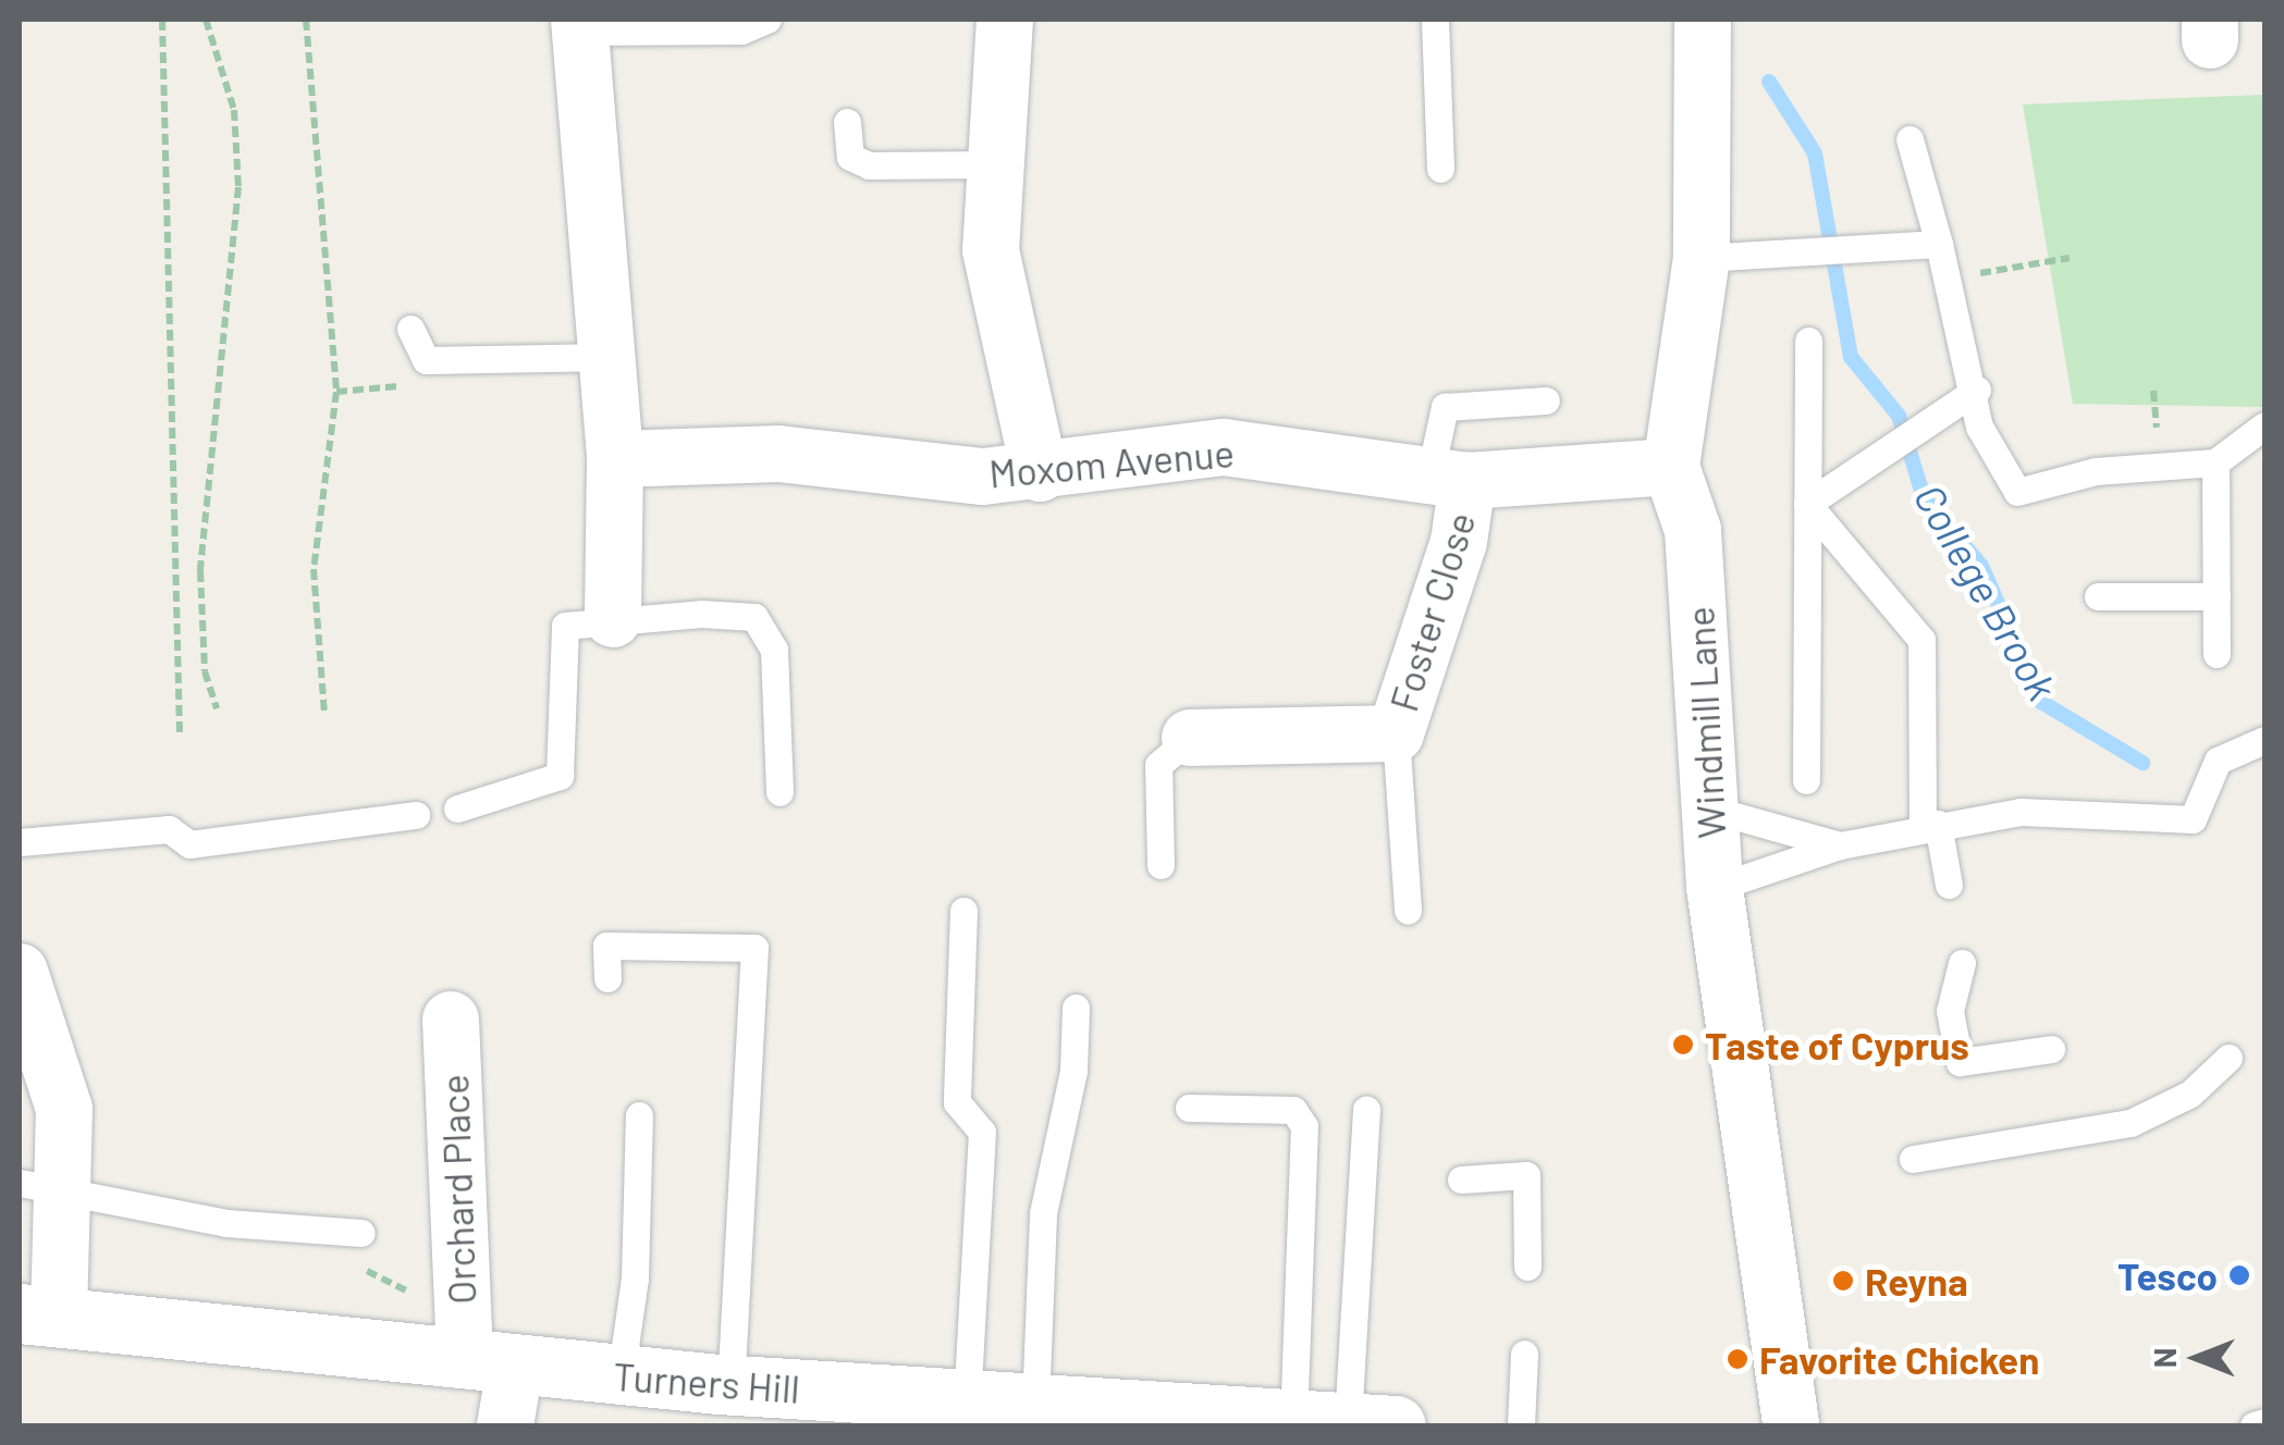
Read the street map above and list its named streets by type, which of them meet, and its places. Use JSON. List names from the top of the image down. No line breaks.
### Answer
{"streets":{"main road":["Turners Hill"],"street":["Moxom Avenue","Foster Close","Windmill Lane","Orchard Place"]},"crossings":[["Moxom Avenue","Foster Close"],["Moxom Avenue","Windmill Lane"],["Orchard Place","Turners Hill"]],"water":["College Brook"],"places":["Taste of Cyprus","Tesco","Reyna","Favorite Chicken"],"north":"left"}
